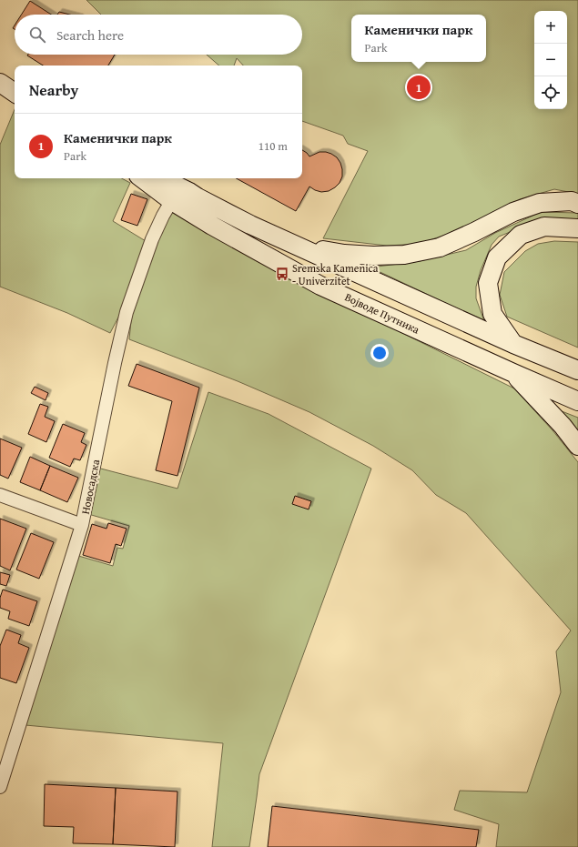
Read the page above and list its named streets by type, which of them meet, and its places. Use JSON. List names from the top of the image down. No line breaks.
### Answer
{"streets":{"main road":["Војводе Путника"],"street":["Новосадска"]},"crossings":[["Војводе Путника","Новосадска"]],"places":{"bus stop":["Sremska Kamenica - Univerzitet"]},"page":{"map_buttons":["+","−"],"popup":["Каменички парк","Park"],"search":"Search here","heading":"Nearby","pins":"1","list":[{"mark":"1","name":"Каменички парк","note":"Park","value":"110 m"}]}}
